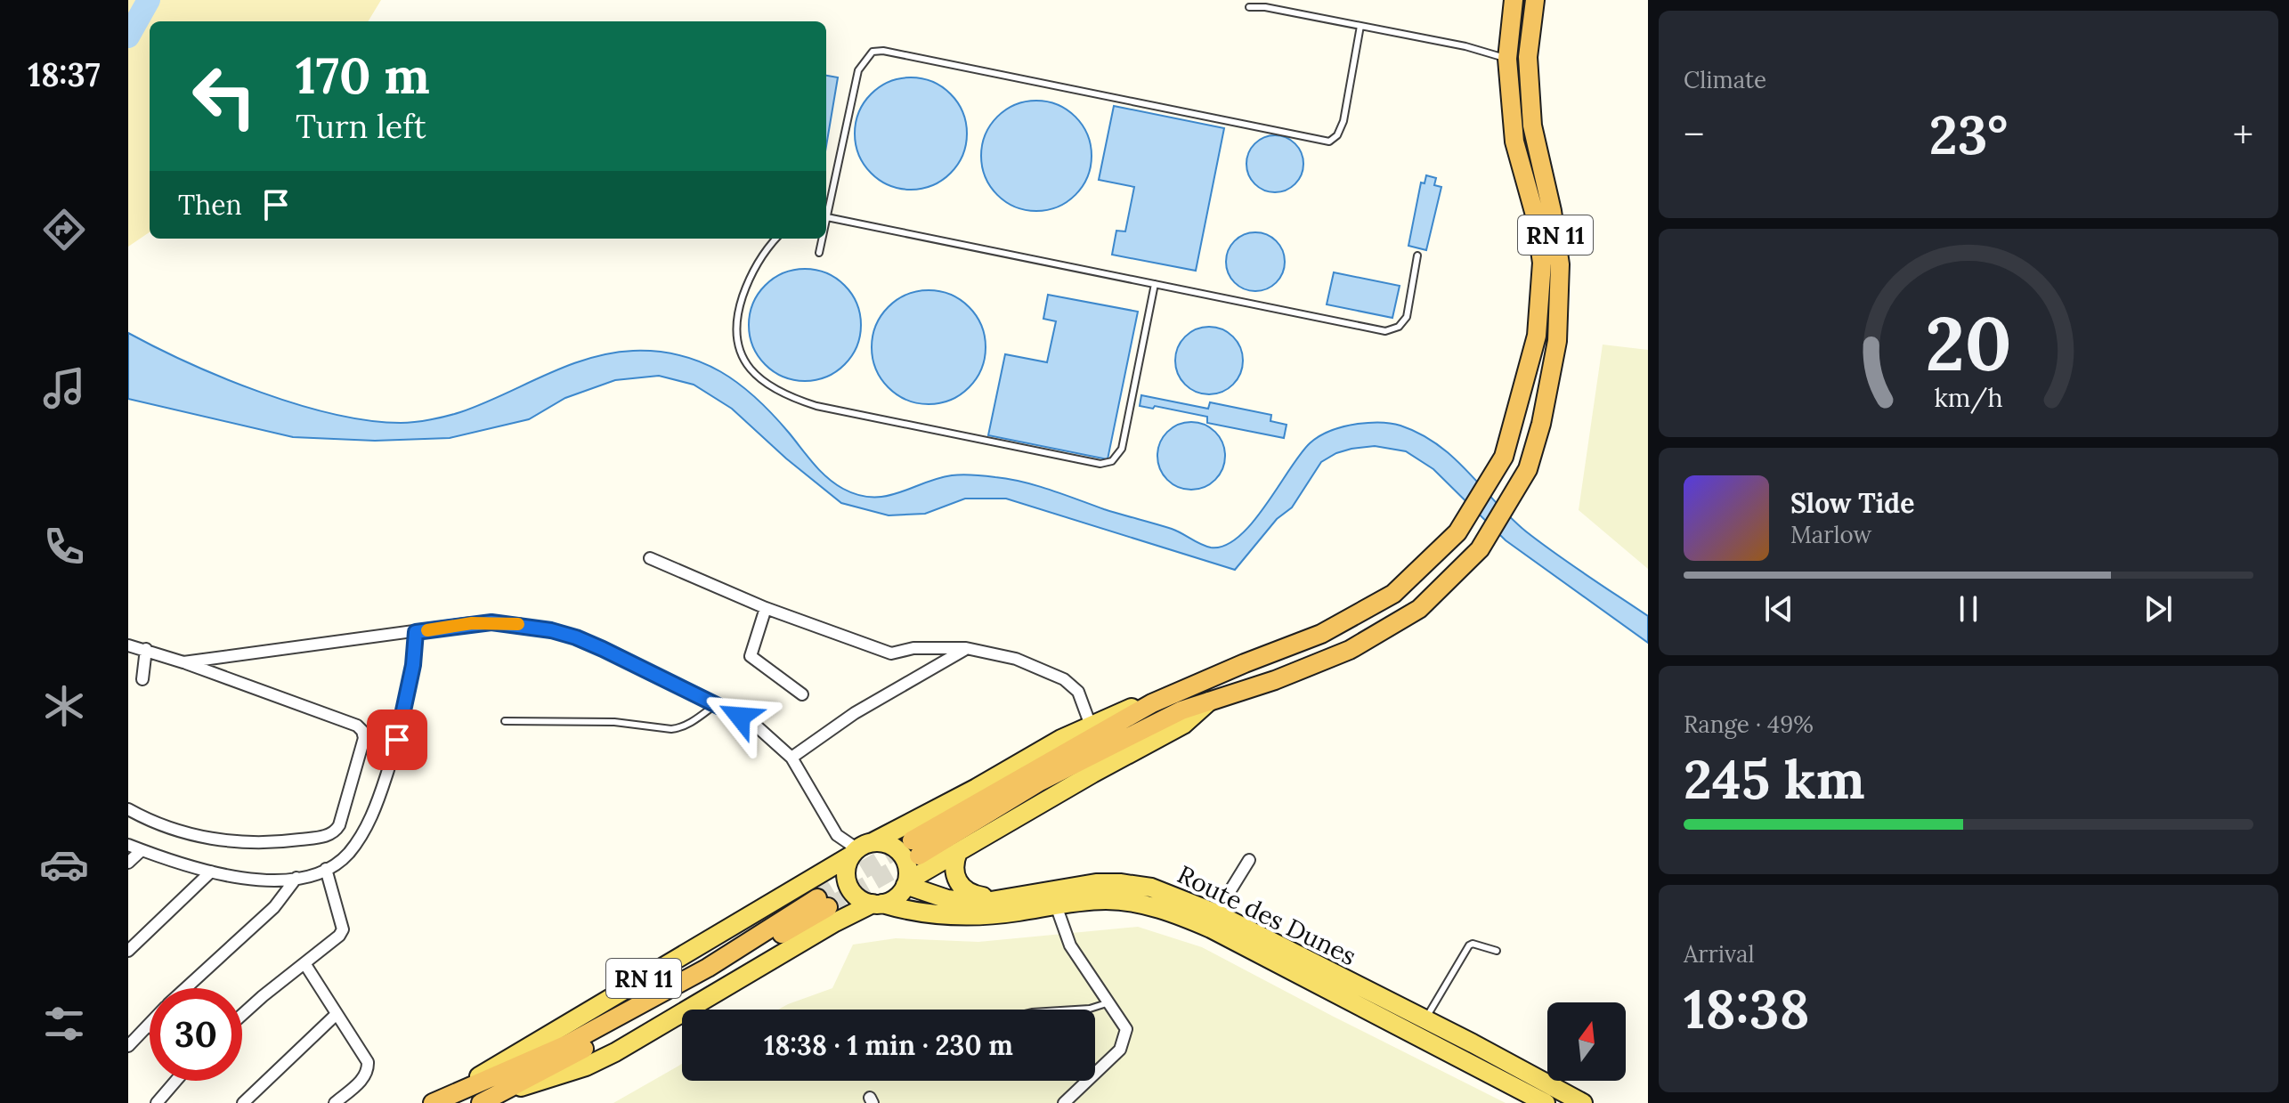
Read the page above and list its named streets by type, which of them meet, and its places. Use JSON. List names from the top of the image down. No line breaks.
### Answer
{"streets":{"highway":["RN 11"],"main road":["Route des Dunes"]},"crossings":[["RN 11","Route des Dunes"]],"north":"top","page":{"tabs":"18:37","tile":["Climate",["Range · 49%","245 km"],["Arrival","18:38"]],"turn":["170 m","Turn left"],"heat":["−","23°","+"],"then":"Then","song":["Slow Tide","Marlow"],"limit":"30","trip":"18:38 · 1 min · 230 m","gauge":["20","km/h"]}}
